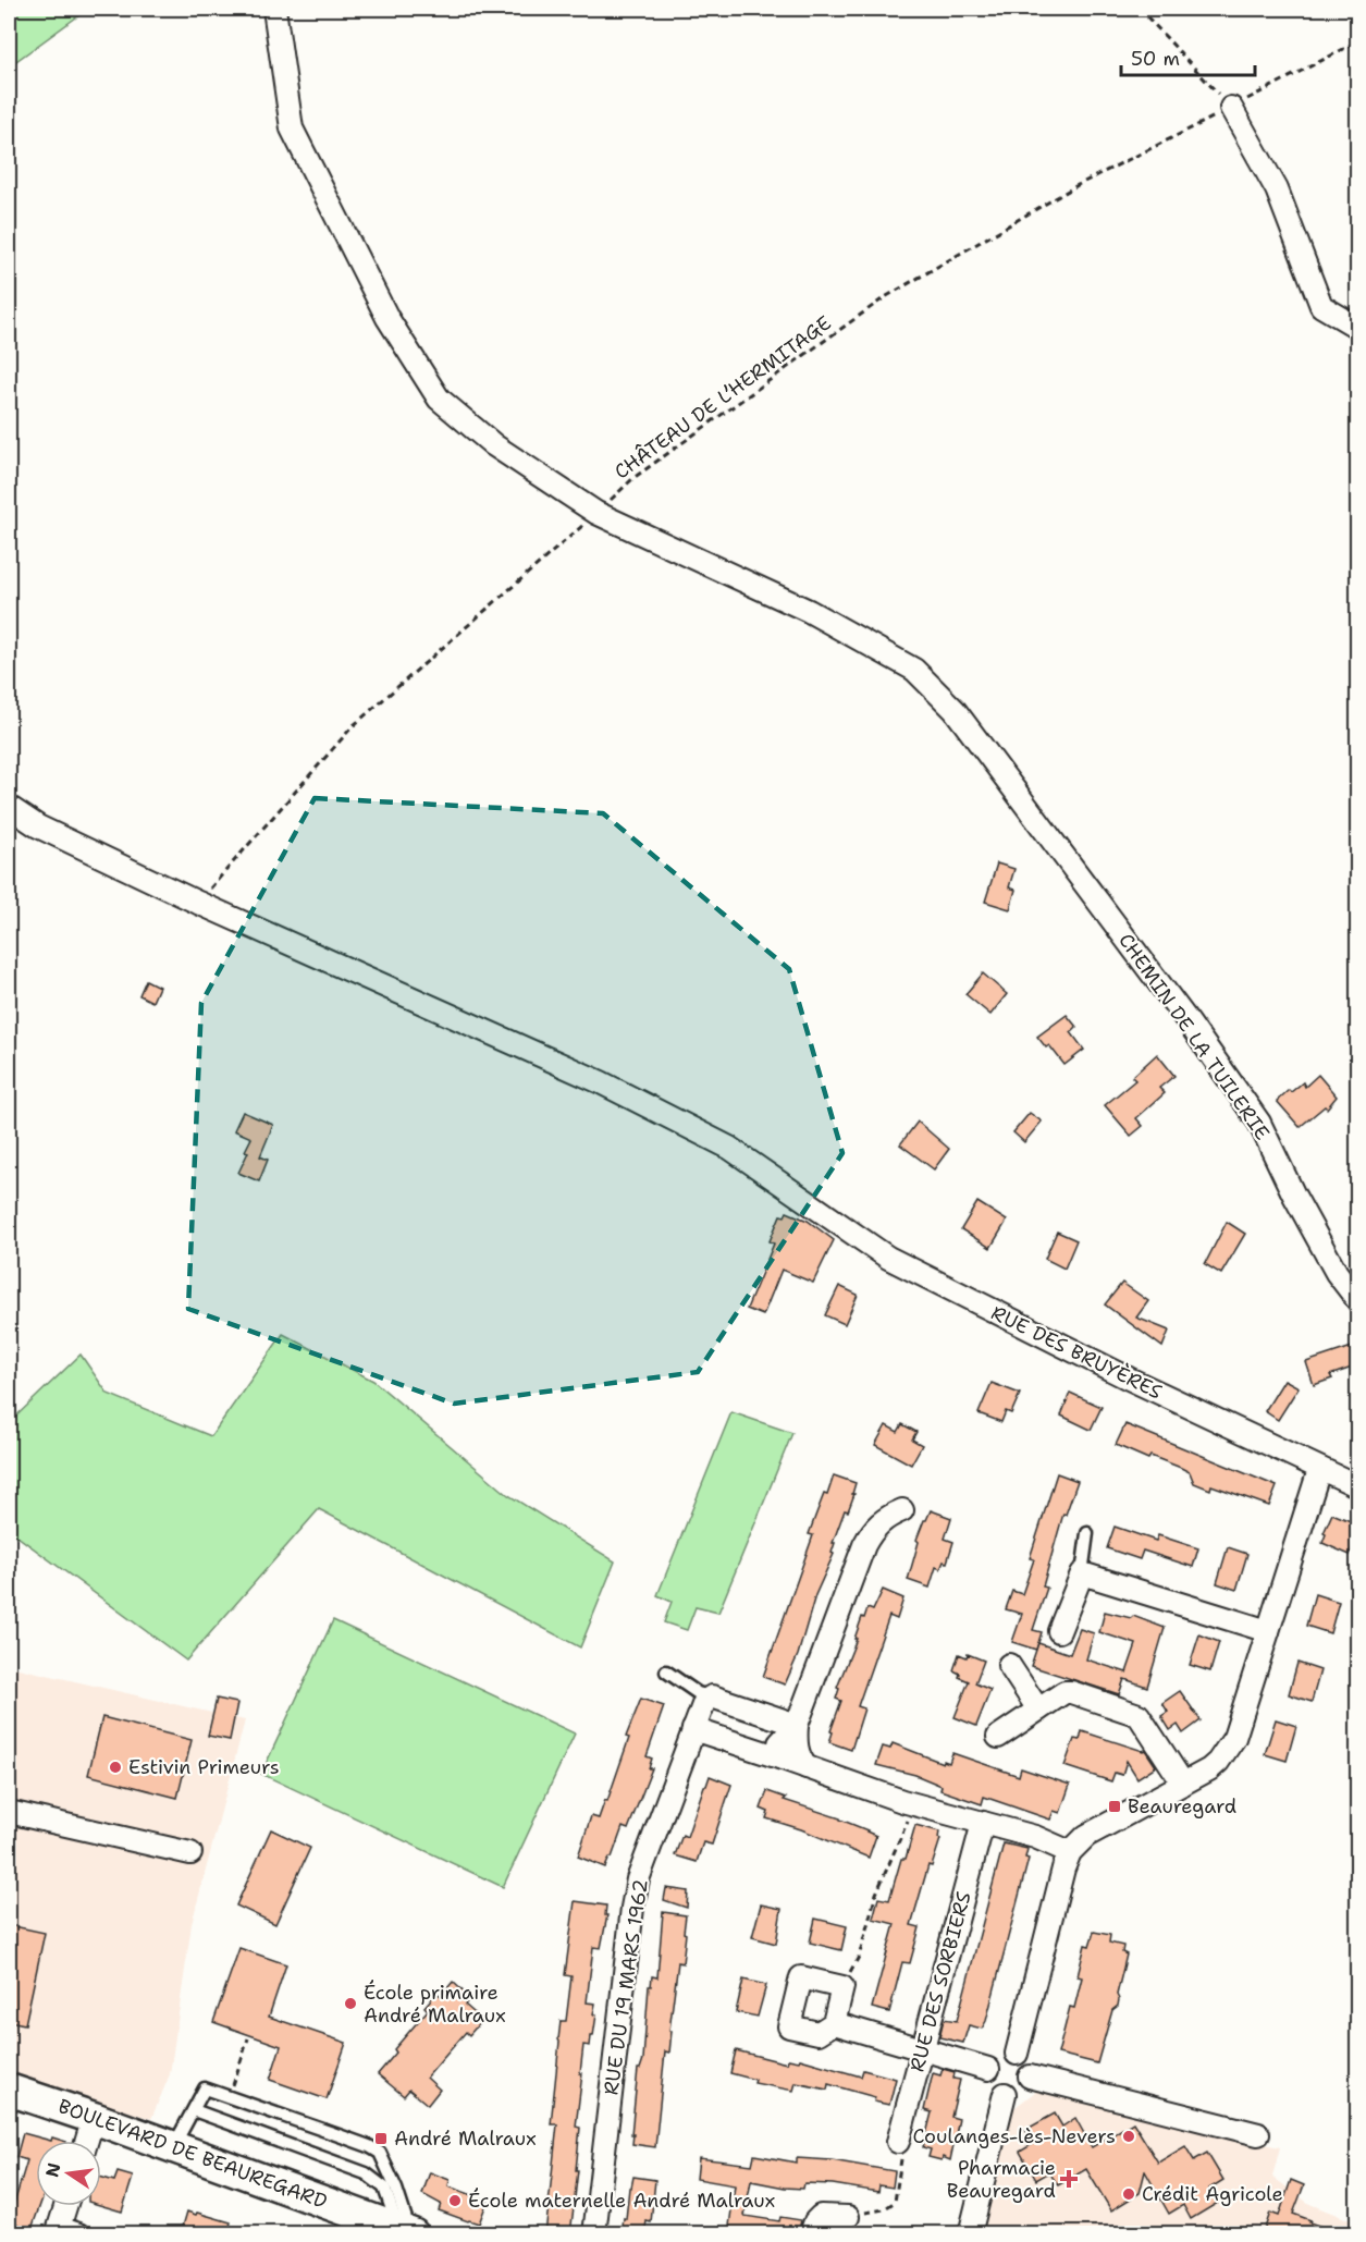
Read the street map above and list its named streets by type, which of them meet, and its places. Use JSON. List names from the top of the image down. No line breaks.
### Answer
{"streets":{"street":["CHEMIN DE LA TUILERIE","RUE DES BRUYÈRES","RUE DES SORBIERS","RUE DU 19 MARS 1962","BOULEVARD DE BEAUREGARD"],"path":["CHÂTEAU DE L’HERMITAGE"]},"crossings":[["CHÂTEAU DE L’HERMITAGE","CHEMIN DE LA TUILERIE"],["CHÂTEAU DE L’HERMITAGE","RUE DES BRUYÈRES"]],"places":{"other":["Estivin Primeurs","École primaire André Malraux","Coulanges-lès-Nevers","Crédit Agricole","École maternelle André Malraux"],"transit":["Beauregard","André Malraux"],"health":["Pharmacie Beauregard"]},"scale_bar":"50 m","north":"left"}
